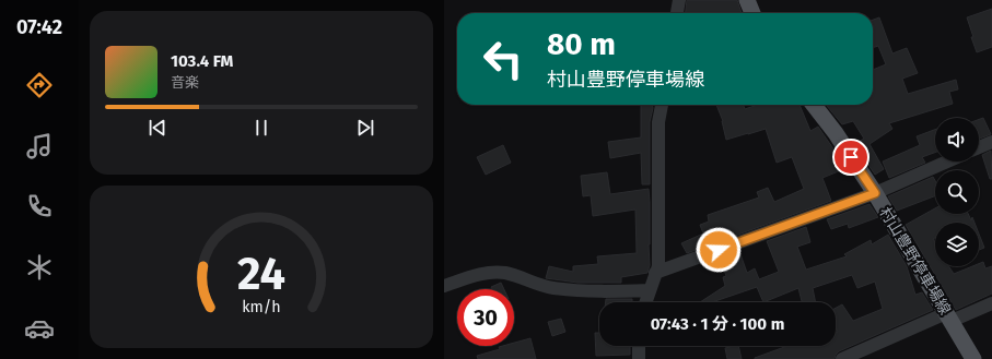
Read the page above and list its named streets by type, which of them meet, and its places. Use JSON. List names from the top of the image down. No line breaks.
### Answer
{"streets":{"main road":["村山豊野停車場線"]},"page":{"tabs":"07:42","turn":["80 m","村山豊野停車場線"],"song":["103.4 FM","音楽"],"limit":"30","trip":"07:43 · 1 分 · 100 m","gauge":["24","km/h"]}}
